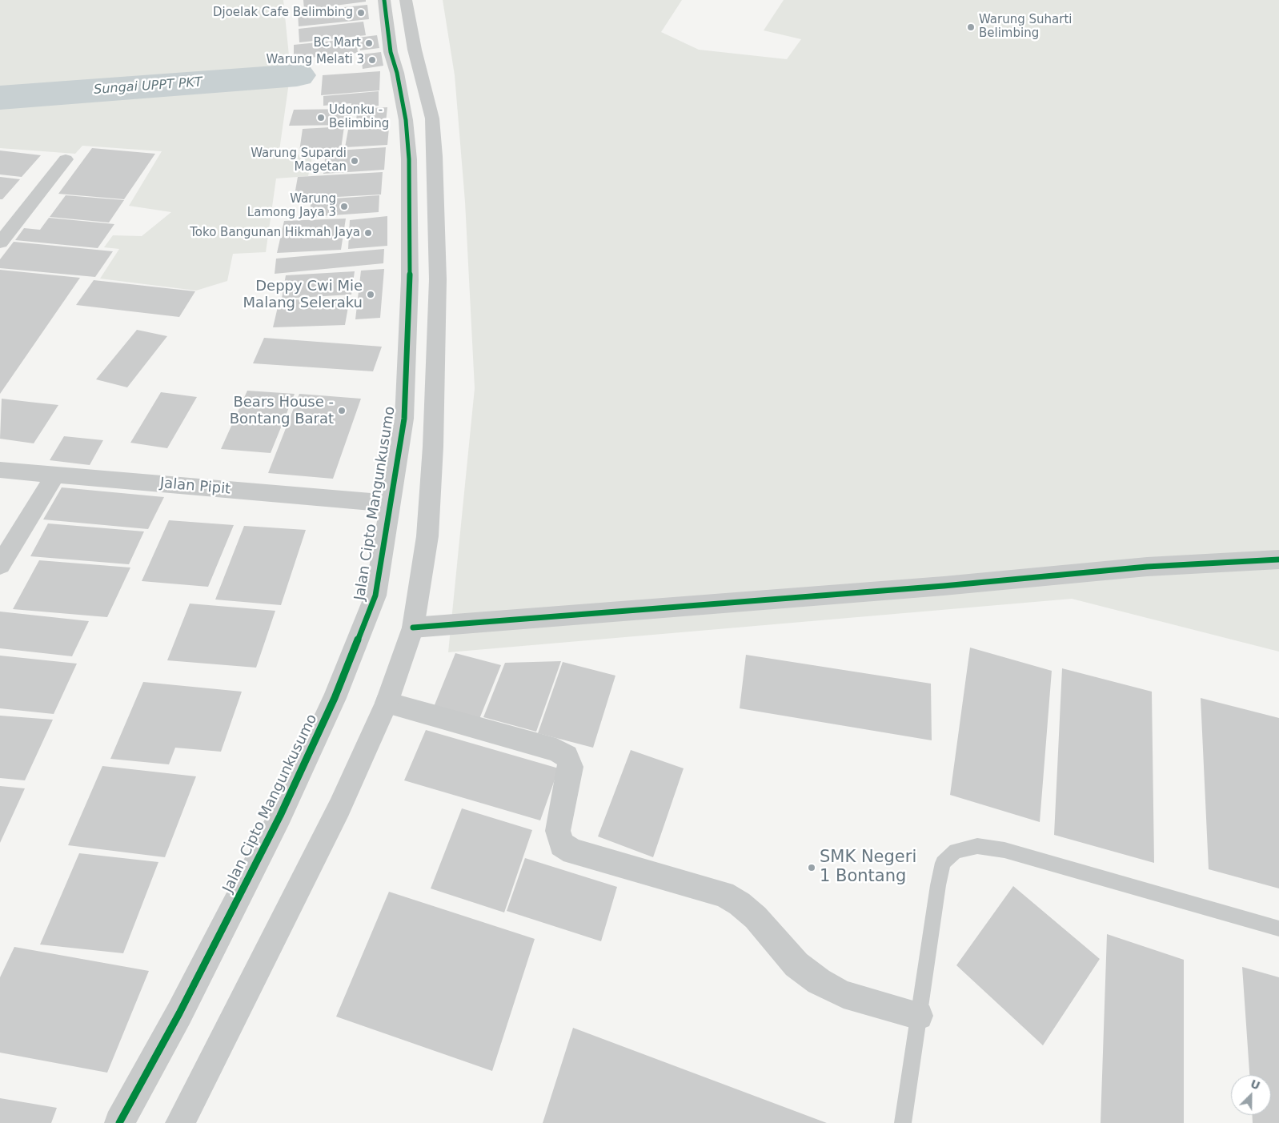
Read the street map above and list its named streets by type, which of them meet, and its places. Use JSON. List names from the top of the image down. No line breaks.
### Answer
{"streets":{"street":["Jalan Pipit","Jalan Cipto Mangunkusumo"]},"crossings":[["Jalan Pipit","Jalan Cipto Mangunkusumo"]],"water":["Sungai UPPT PKT"],"places":["Djoelak Cafe Belimbing","Warung Suharti Belimbing","BC Mart","Warung Melati 3","Udonku - Belimbing","Warung Supardi Magetan","Warung Lamong Jaya 3","Toko Bangunan Hikmah Jaya","Deppy Cwi Mie Malang Seleraku","Bears House - Bontang Barat","SMK Negeri 1 Bontang"],"north":"top right"}
